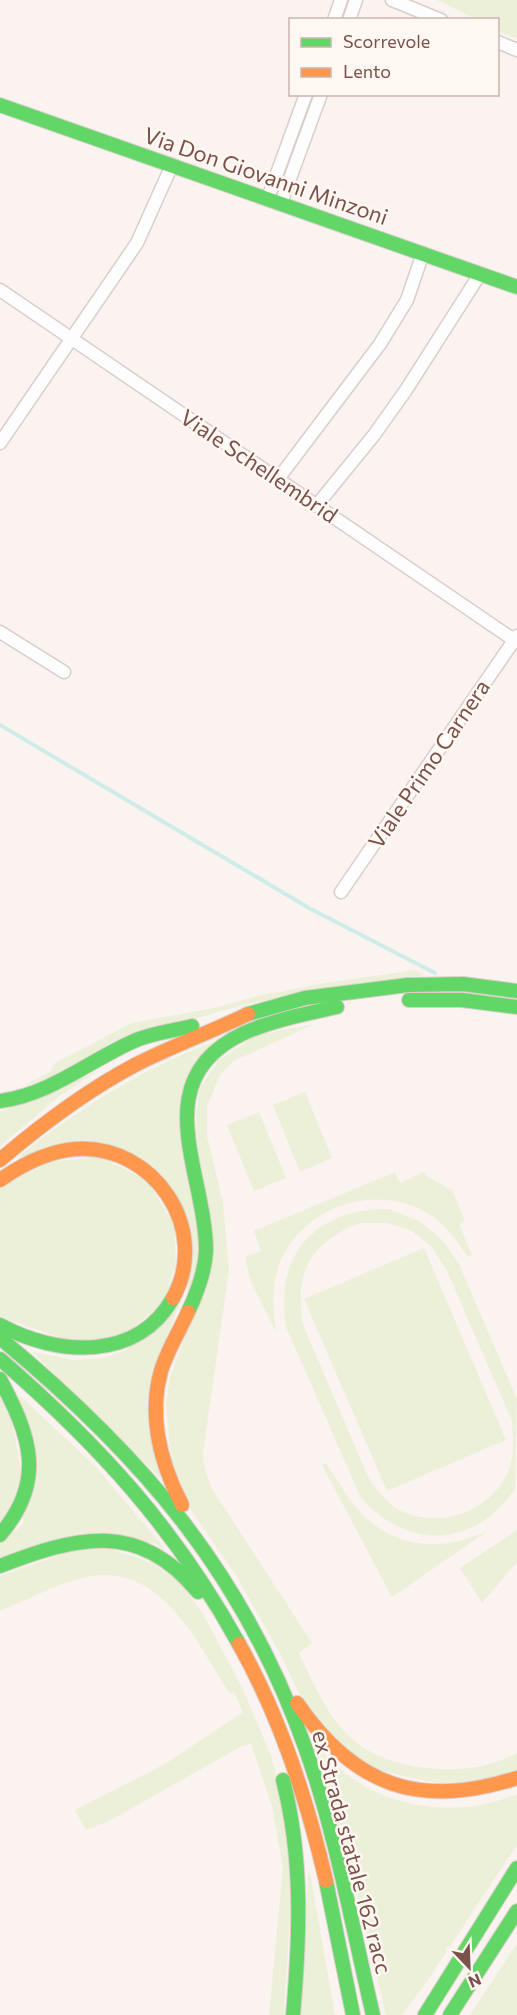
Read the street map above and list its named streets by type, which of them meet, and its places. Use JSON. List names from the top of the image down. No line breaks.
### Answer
{"streets":{"main road":["Via Don Giovanni Minzoni","ex Strada statale 162 racc"],"street":["Viale Schellembrid","Viale Primo Carnera"]},"crossings":[["Viale Schellembrid","Viale Primo Carnera"]],"legend":["Scorrevole","Lento"],"north":"bottom right"}
